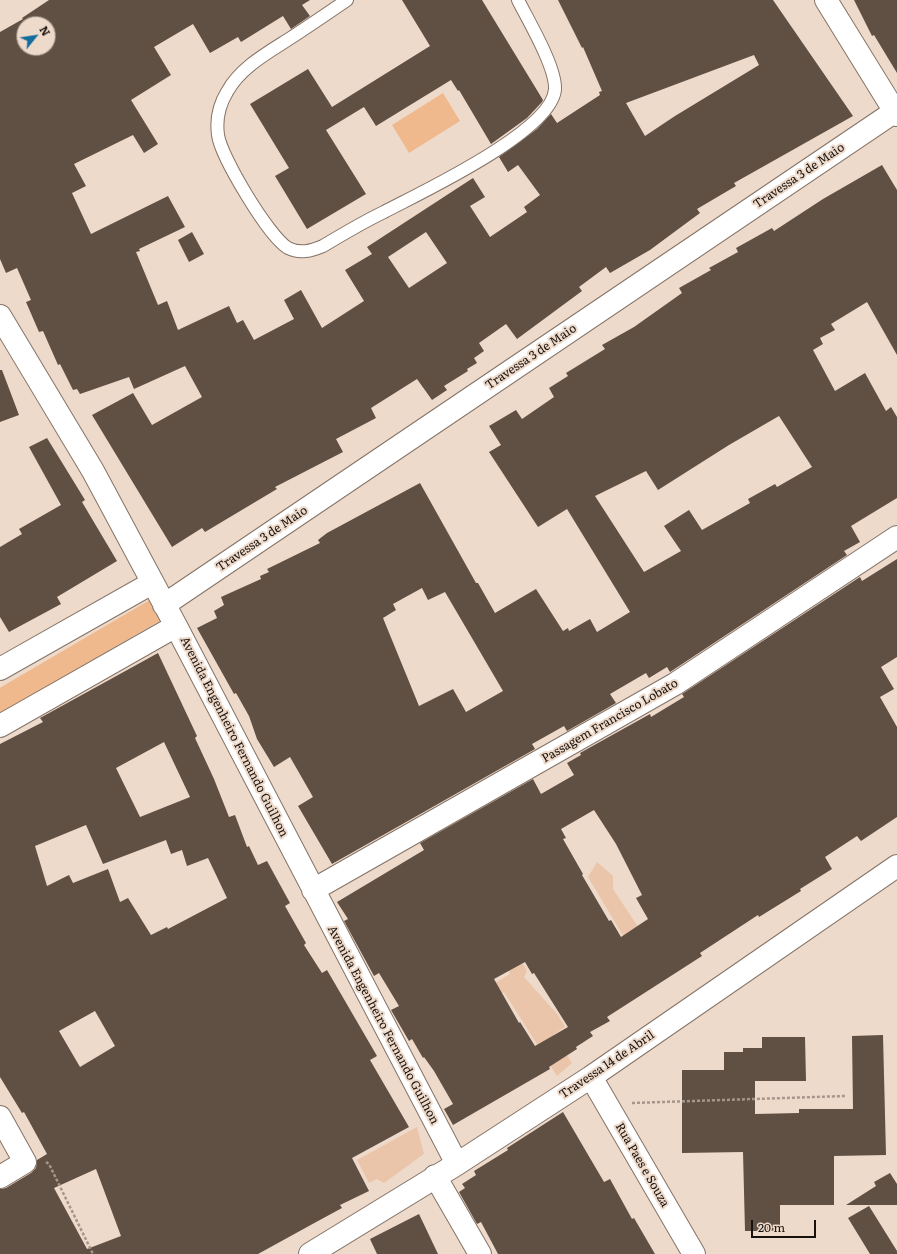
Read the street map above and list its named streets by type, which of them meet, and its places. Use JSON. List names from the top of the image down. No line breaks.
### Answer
{"streets":{"street":["Travessa 3 de Maio","Passagem Francisco Lobato","Avenida Engenheiro Fernando Guilhon","Travessa 14 de Abril","Rua Paes e Souza"]},"crossings":[["Travessa 3 de Maio","Avenida Engenheiro Fernando Guilhon"],["Passagem Francisco Lobato","Avenida Engenheiro Fernando Guilhon"],["Avenida Engenheiro Fernando Guilhon","Travessa 14 de Abril"],["Travessa 14 de Abril","Rua Paes e Souza"]],"scale_bar":"20 m","north":"top right"}
